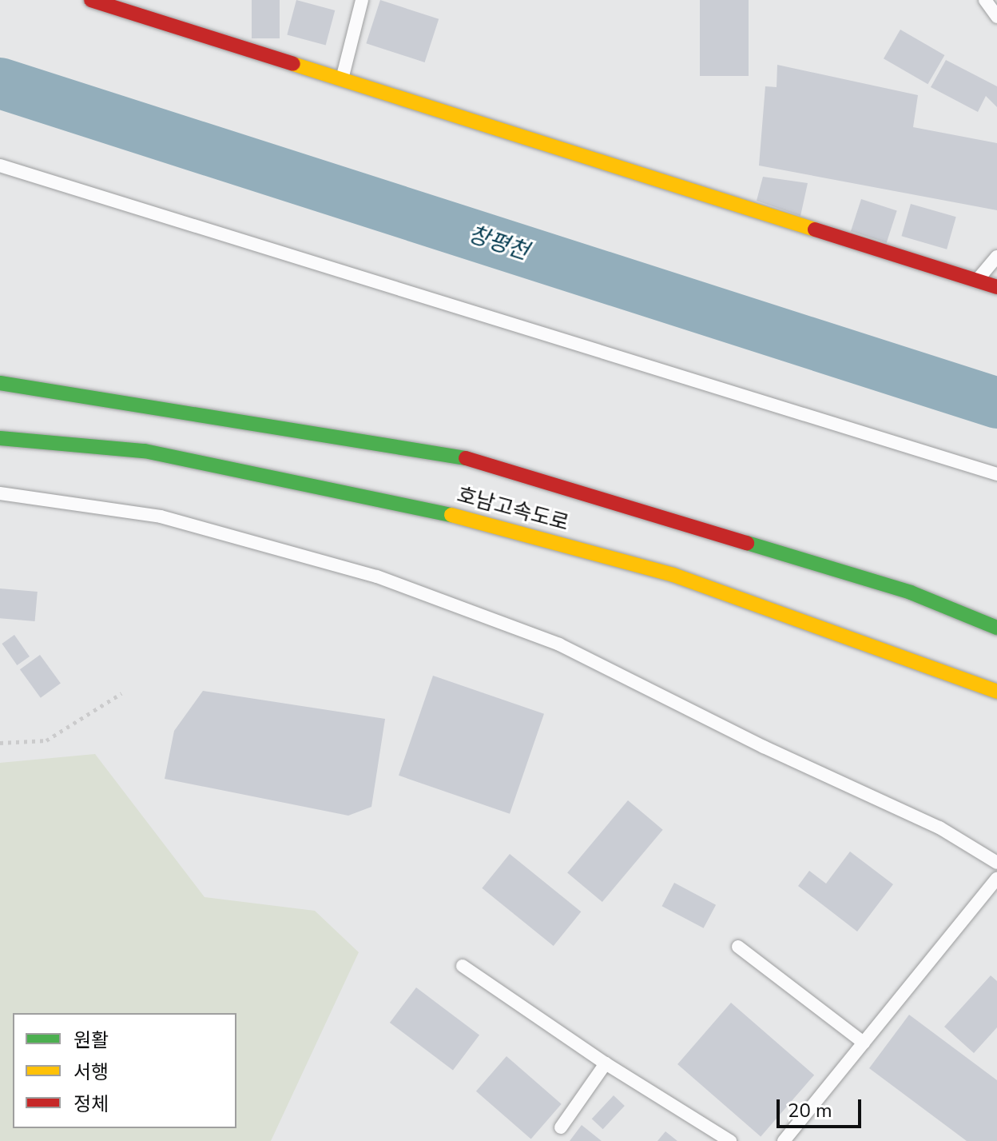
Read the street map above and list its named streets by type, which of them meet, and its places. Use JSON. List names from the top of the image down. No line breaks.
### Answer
{"streets":{"main road":["호남고속도로"]},"water":["창평천"],"legend":["원활","서행","정체"],"scale_bar":"20 m"}
